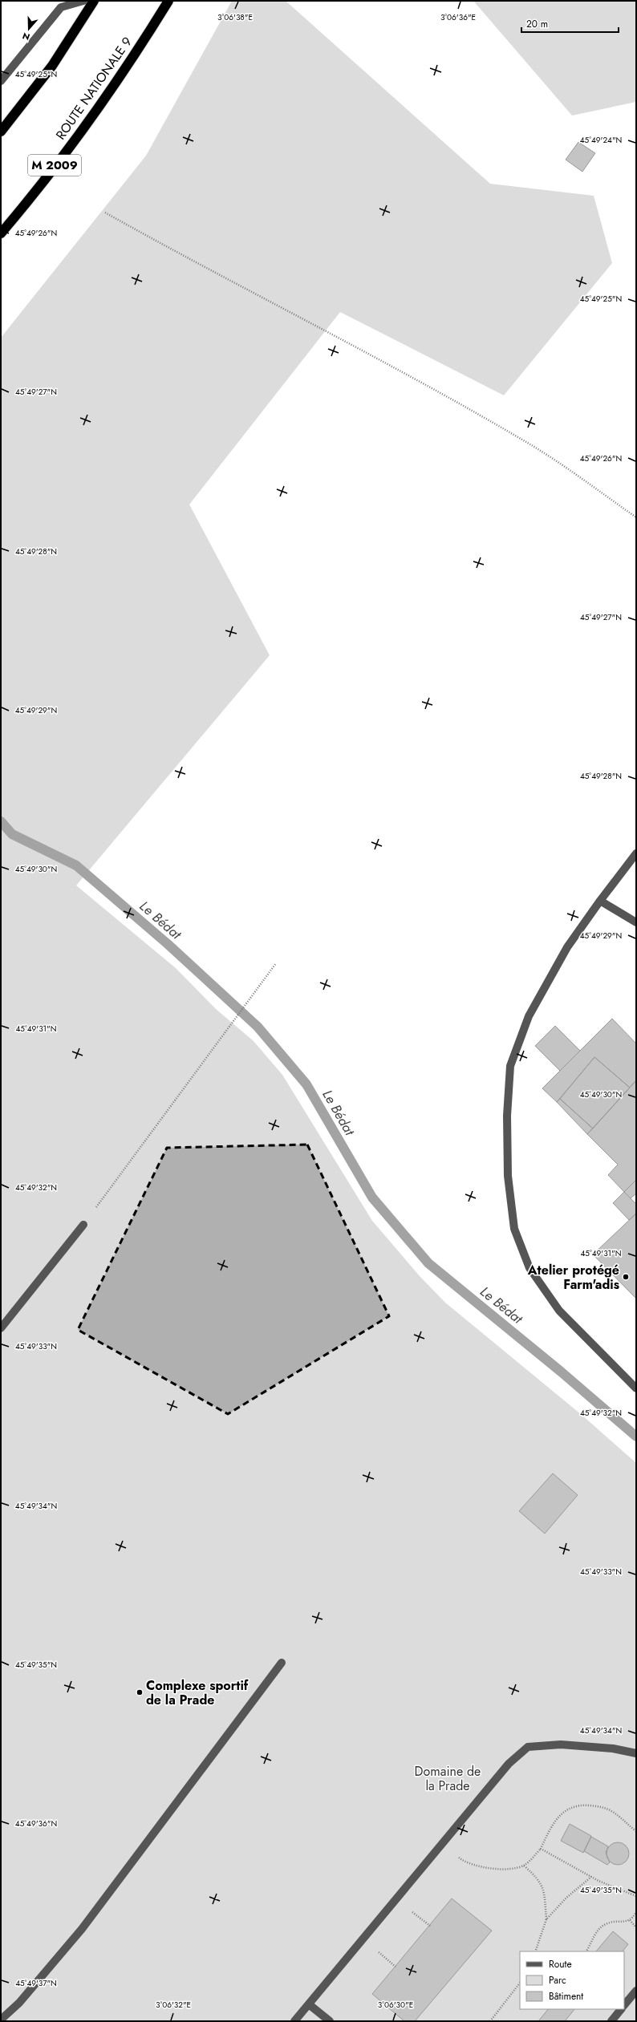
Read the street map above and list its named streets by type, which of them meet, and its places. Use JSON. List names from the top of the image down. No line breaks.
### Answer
{"streets":{"highway":["ROUTE NATIONALE 9","M 2009"]},"water":["Le Bédat"],"parks":["Domaine de la Prade"],"places":["Atelier protégé Farm'adis","Complexe sportif de la Prade"],"legend":["Route","Parc","Bâtiment"],"scale_bar":"20 m","north":"bottom","coordinates":["3°06'38\"E","3°06'36\"E","45°49'25\"N","45°49'24\"N","45°49'26\"N","45°49'27\"N","45°49'28\"N","45°49'29\"N","45°49'30\"N","45°49'31\"N","45°49'32\"N","45°49'33\"N","45°49'34\"N","45°49'35\"N","45°49'36\"N","45°49'37\"N","3°06'32\"E","3°06'30\"E"]}
